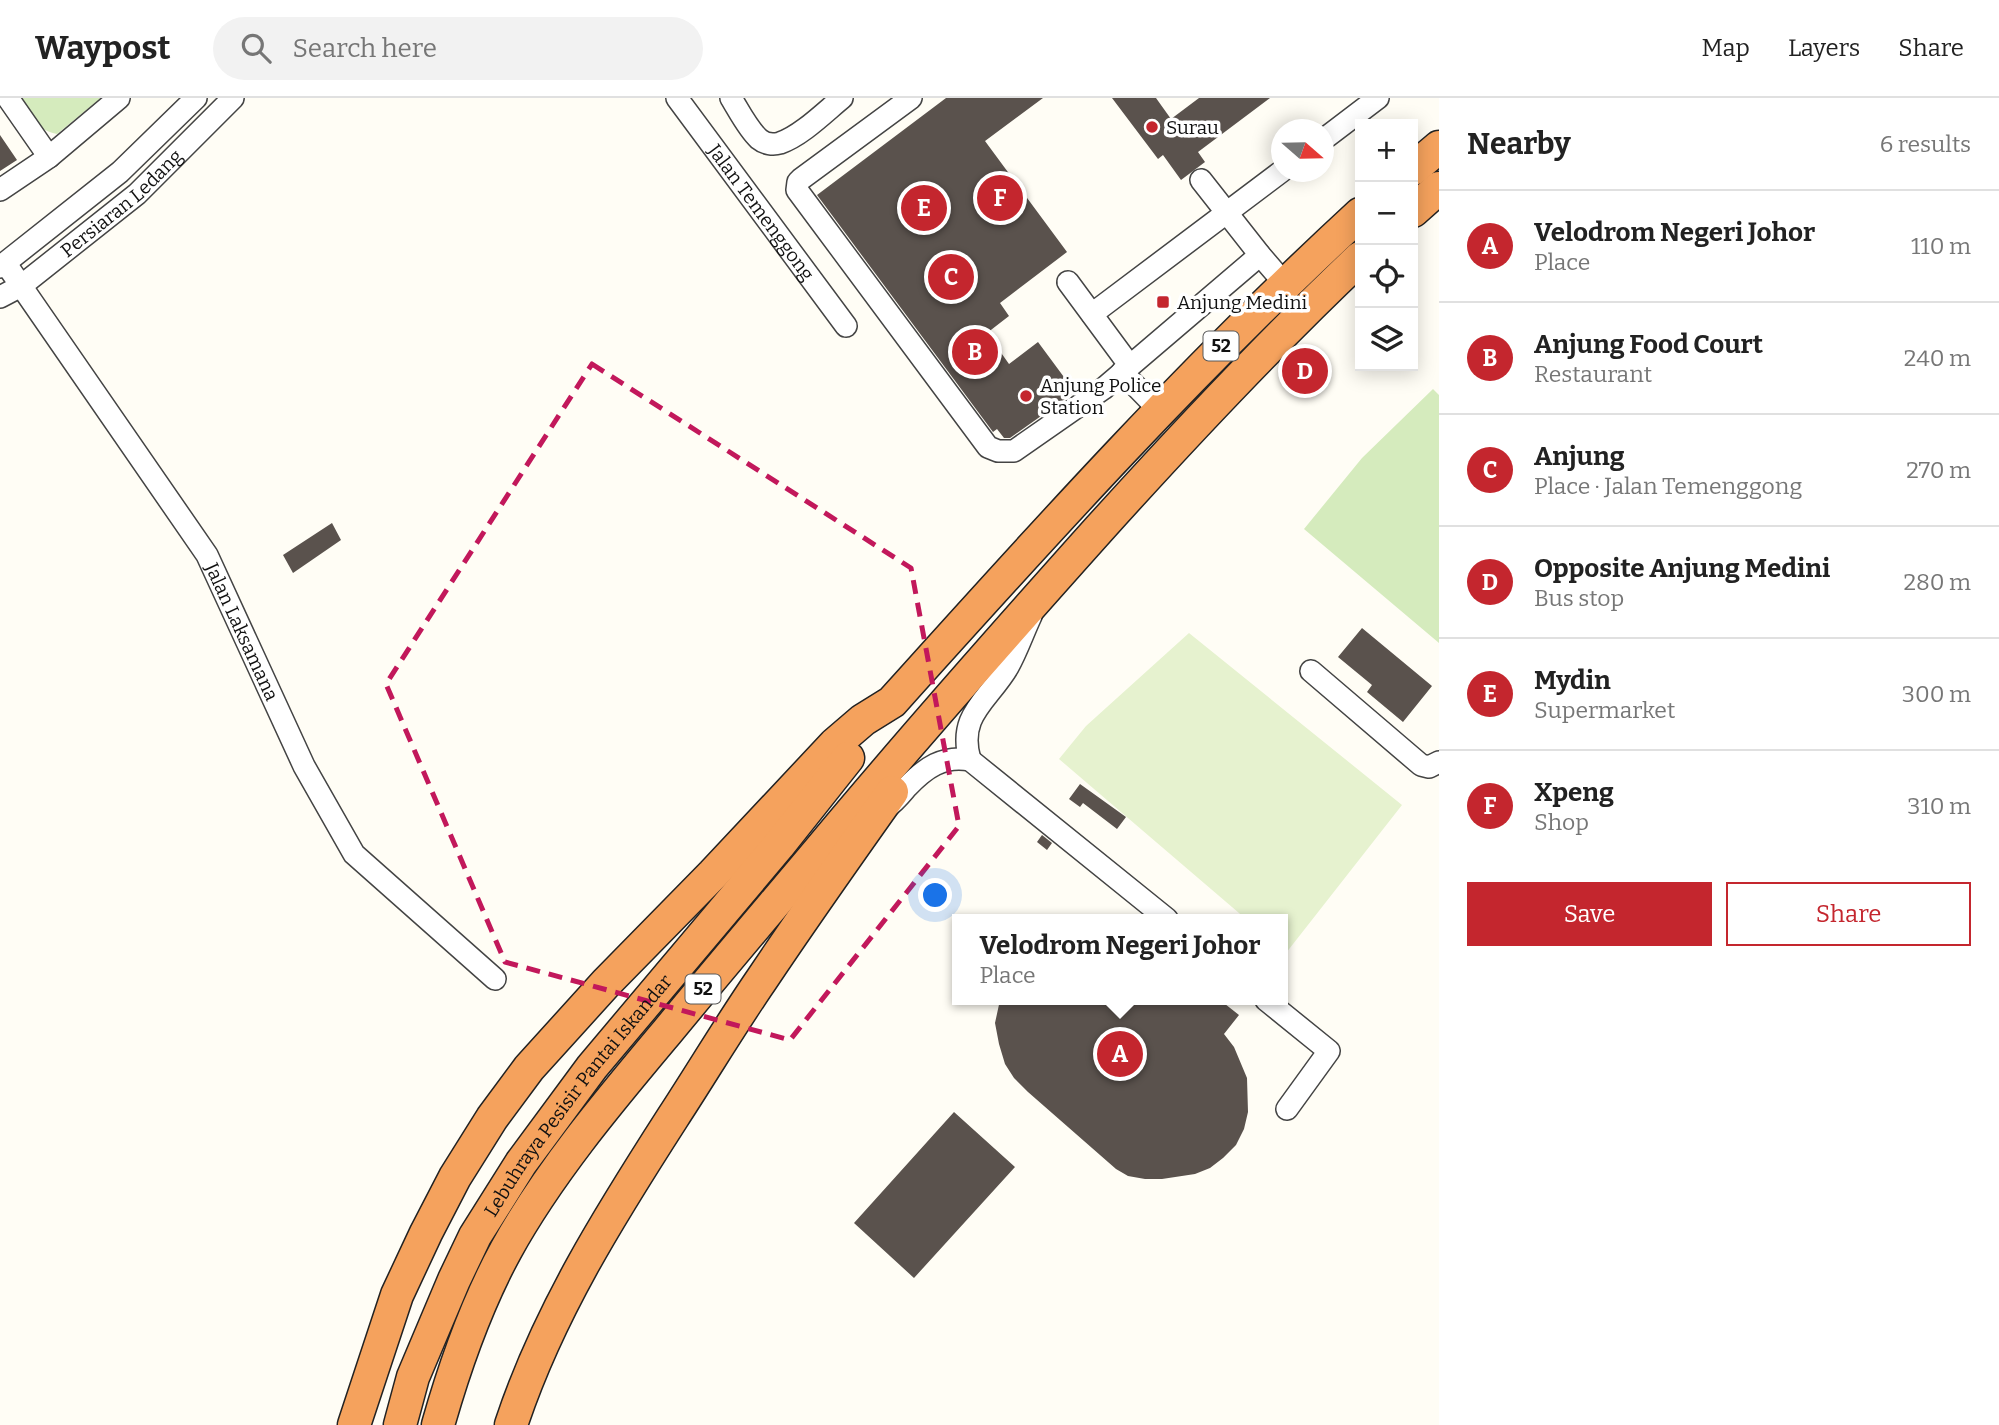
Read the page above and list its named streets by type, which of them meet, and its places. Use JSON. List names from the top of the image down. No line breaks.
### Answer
{"streets":{"highway":["52","Lebuhraya Pesisir Pantai Iskandar"],"street":["Persiaran Ledang","Jalan Temenggong","Jalan Laksamana"]},"crossings":[["Persiaran Ledang","Jalan Laksamana"],["52","Lebuhraya Pesisir Pantai Iskandar"]],"places":{"other":["Surau","Anjung Police Station"],"transit":["Anjung Medini"]},"north":"right","page":{"header":"Waypost","search":"Search here","nav":["Map","Layers","Share"],"heading":["Nearby","6 results"],"map_buttons":["+","−"],"pins":["F","E","C","B","D","A"],"list":[{"mark":"A","name":"Velodrom Negeri Johor","note":"Place","value":"110 m"},{"mark":"B","name":"Anjung Food Court","note":"Restaurant","value":"240 m"},{"mark":"C","name":"Anjung","note":"Place · Jalan Temenggong","value":"270 m"},{"mark":"D","name":"Opposite Anjung Medini","note":"Bus stop","value":"280 m"},{"mark":"E","name":"Mydin","note":"Supermarket","value":"300 m"},{"mark":"F","name":"Xpeng","note":"Shop","value":"310 m"}],"buttons":["Save","Share"],"popup":["Velodrom Negeri Johor","Place"]}}
